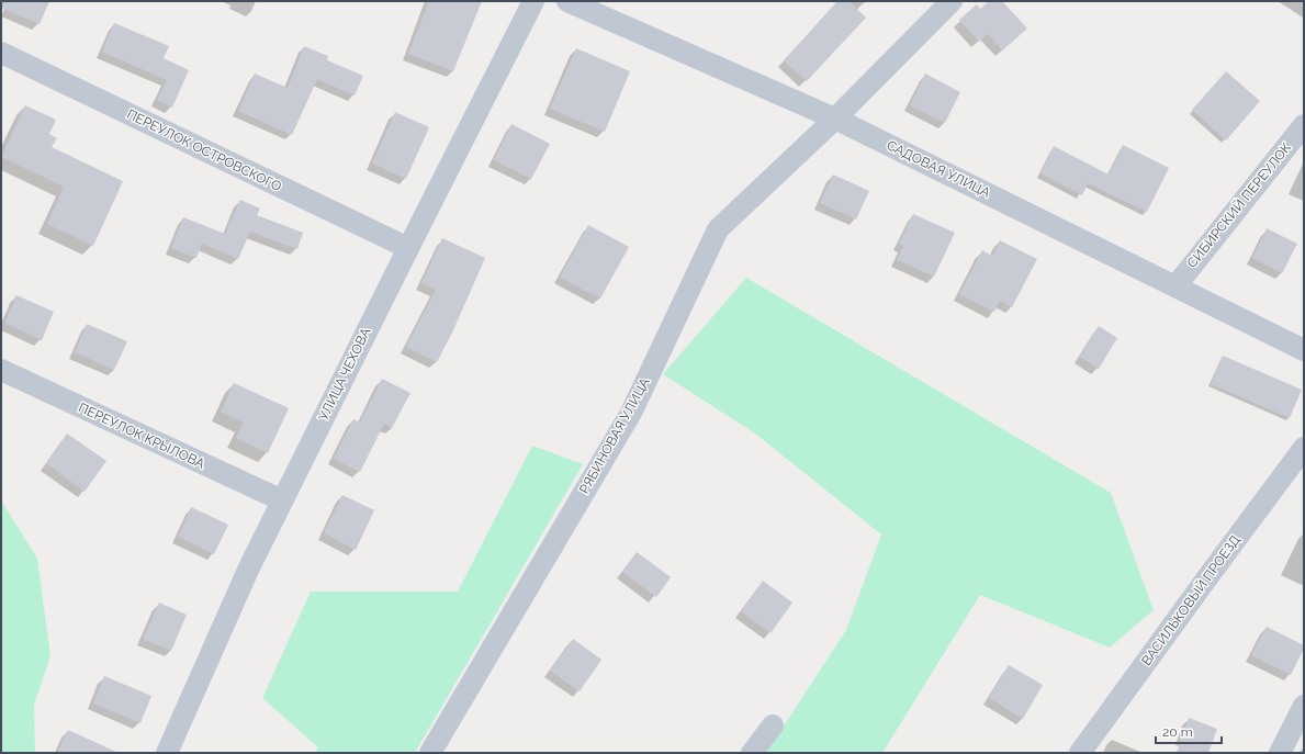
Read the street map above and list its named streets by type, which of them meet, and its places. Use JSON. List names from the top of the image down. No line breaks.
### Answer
{"streets":{"street":["ПЕРЕУЛОК ОСТРОВСКОГО","САДОВАЯ УЛИЦА","СИБИРСКИЙ ПЕРЕУЛОК","УЛИЦА ЧЕХОВА","ПЕРЕУЛОК КРЫЛОВА","РЯБИНОВАЯ УЛИЦА","ВАСИЛЬКОВЫЙ ПРОЕЗД"]},"crossings":[["ПЕРЕУЛОК ОСТРОВСКОГО","УЛИЦА ЧЕХОВА"],["САДОВАЯ УЛИЦА","СИБИРСКИЙ ПЕРЕУЛОК"],["САДОВАЯ УЛИЦА","РЯБИНОВАЯ УЛИЦА"],["УЛИЦА ЧЕХОВА","ПЕРЕУЛОК КРЫЛОВА"]],"scale_bar":"20 m"}
